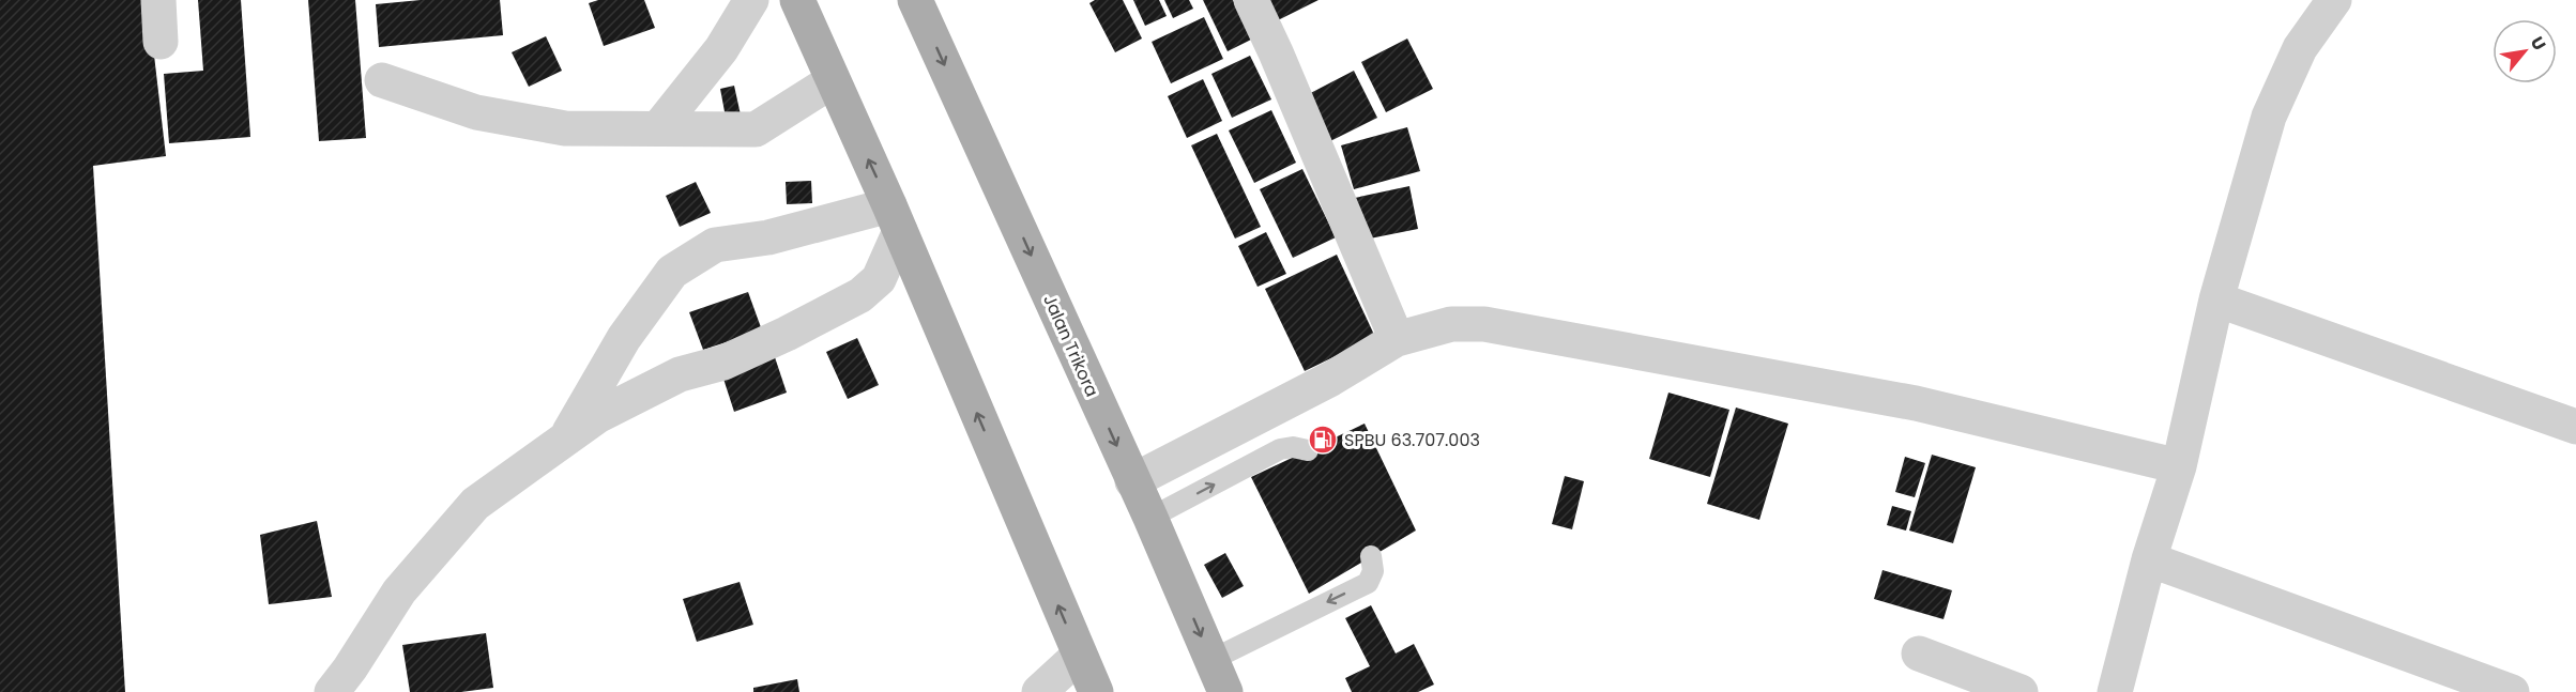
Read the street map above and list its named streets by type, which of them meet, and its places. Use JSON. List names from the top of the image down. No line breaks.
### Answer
{"streets":{"main road":["Jalan Trikora"]},"places":{"fuel station":["SPBU 63.707.003"]},"north":"top right"}
